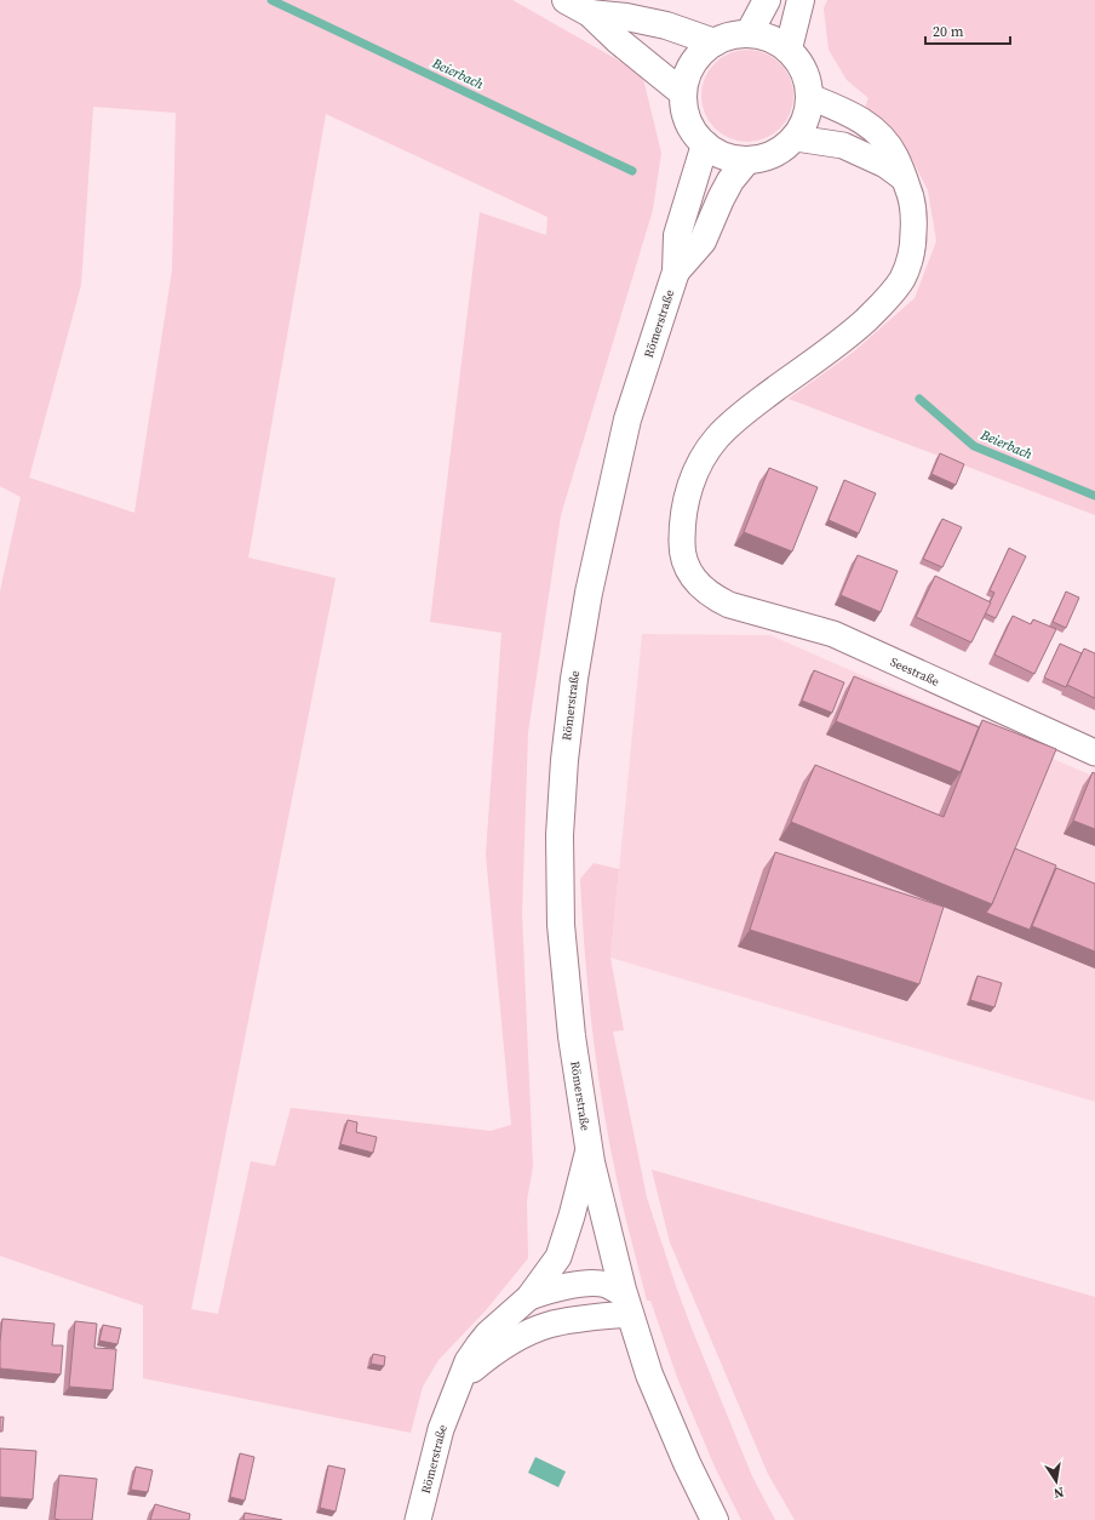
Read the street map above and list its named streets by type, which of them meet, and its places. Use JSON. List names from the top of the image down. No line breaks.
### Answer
{"streets":{"main road":["Römerstraße"],"street":["Seestraße"]},"crossings":[["Römerstraße","Seestraße"]],"water":["Beierbach"],"scale_bar":"20 m","north":"bottom"}
